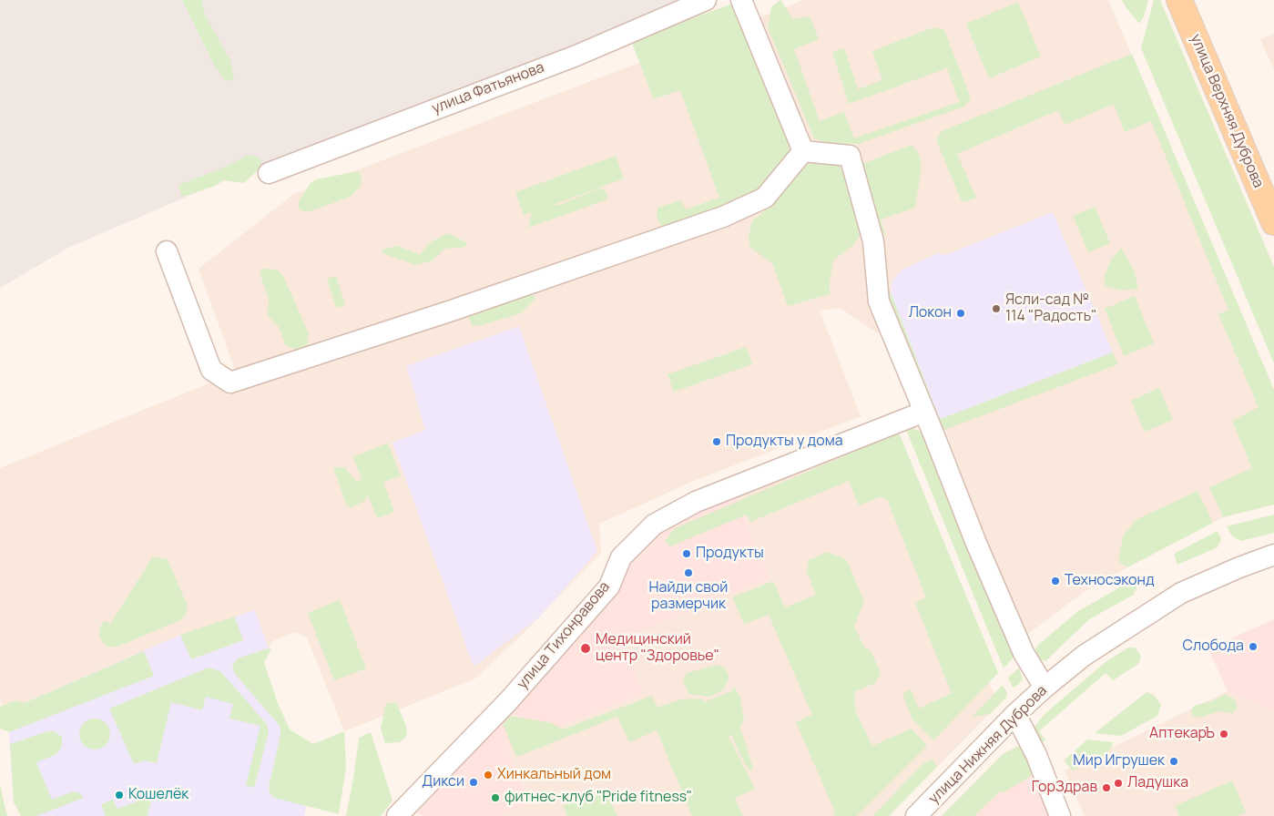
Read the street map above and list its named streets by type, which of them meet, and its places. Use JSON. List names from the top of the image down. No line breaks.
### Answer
{"streets":{"main road":["улица Верхняя Дуброва"],"street":["улица Фатьянова","улица Тихонравова","улица Нижняя Дуброва"]},"places":["Ясли-сад № 114 \"Радость\"","Локон","Продукты у дома","Продукты","Найди свой размерчик","Техносэконд","Слобода","Медицинский центр \"Здоровье\"","АптекарЪ","Мир Игрушек","Хинкальный дом","Дикси","Ладушка","ГорЗдрав","Кошелёк","фитнес-клуб \"Pride fitness\""]}
